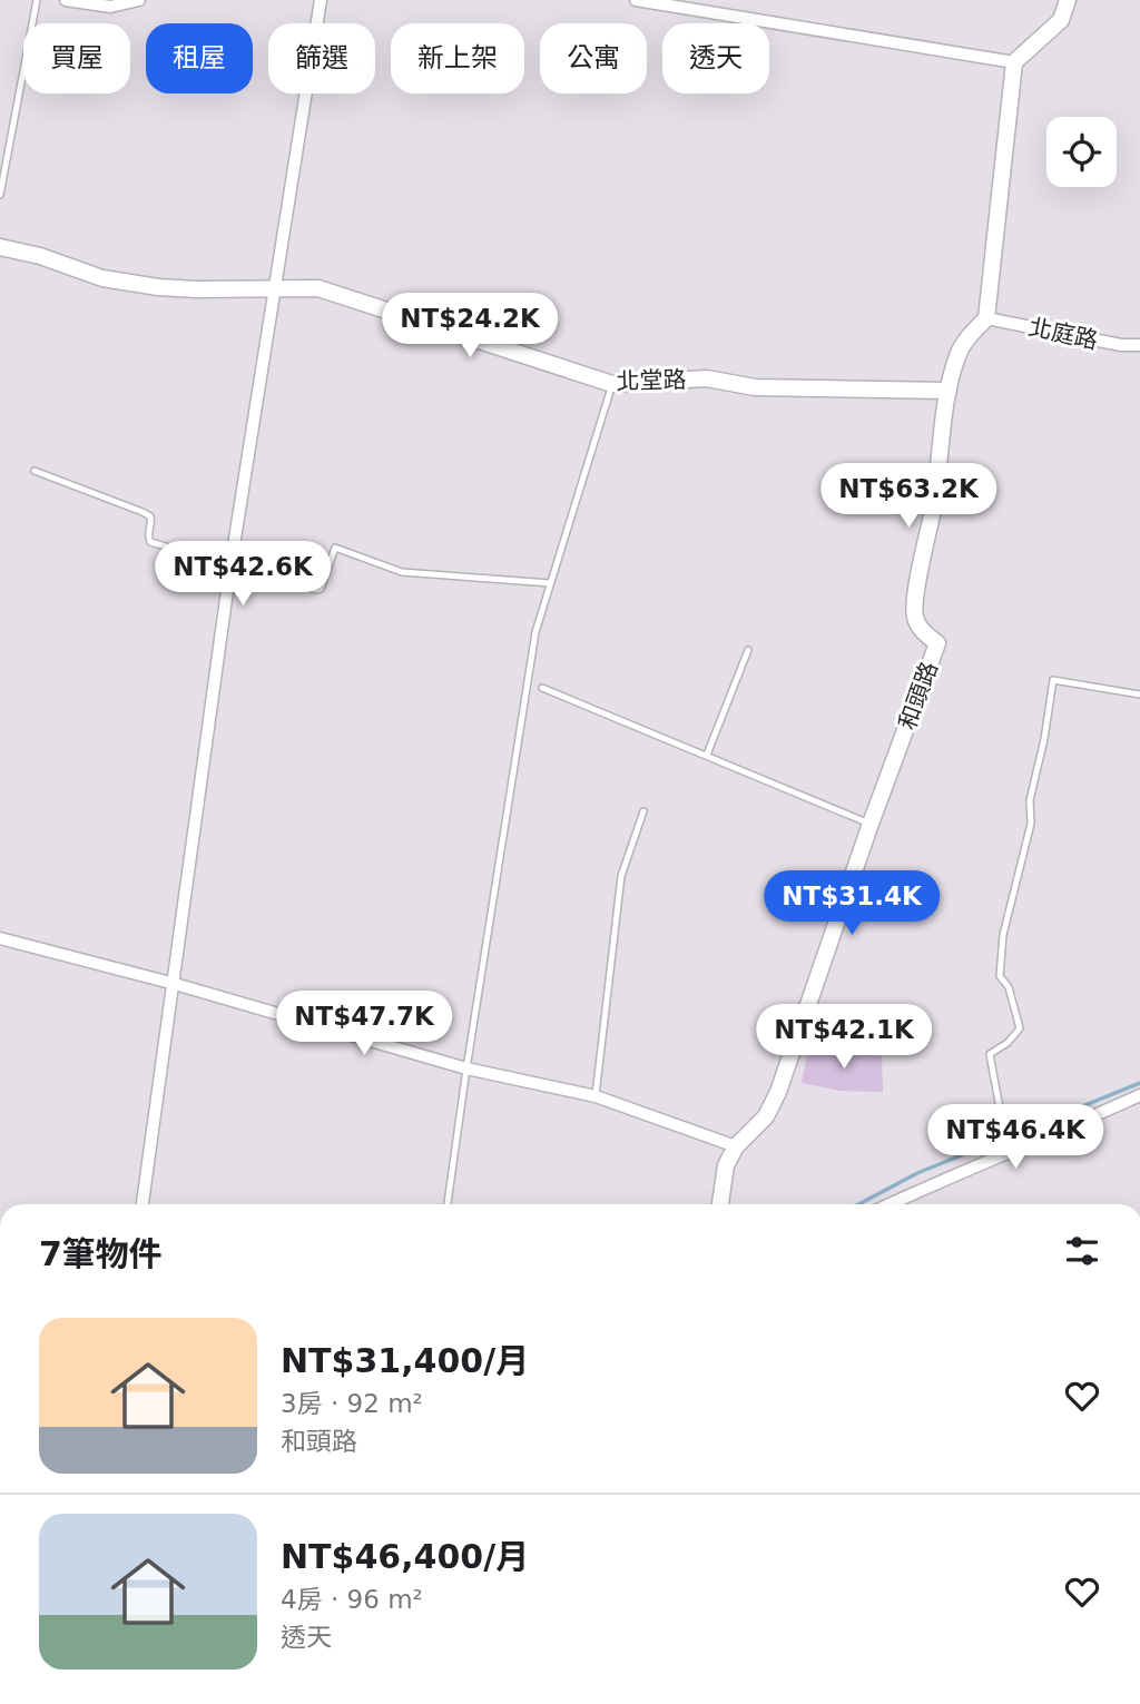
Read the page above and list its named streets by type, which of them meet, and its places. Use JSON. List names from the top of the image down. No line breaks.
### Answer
{"streets":{"street":["北庭路","北堂路","和頭路"]},"crossings":[["北庭路","和頭路"],["北堂路","和頭路"]],"page":{"chip":["買屋","租屋","篩選","新上架","公寓","透天"],"price":["NT$24.2K","NT$63.2K","NT$42.6K","NT$31.4K","NT$47.7K","NT$42.1K","NT$46.4K"],"heading":"7筆物件","list":[{"name":"NT$31,400/月","note":"3房 · 92 m² · 和頭路"},{"name":"NT$46,400/月","note":"4房 · 96 m² · 透天"}]}}
